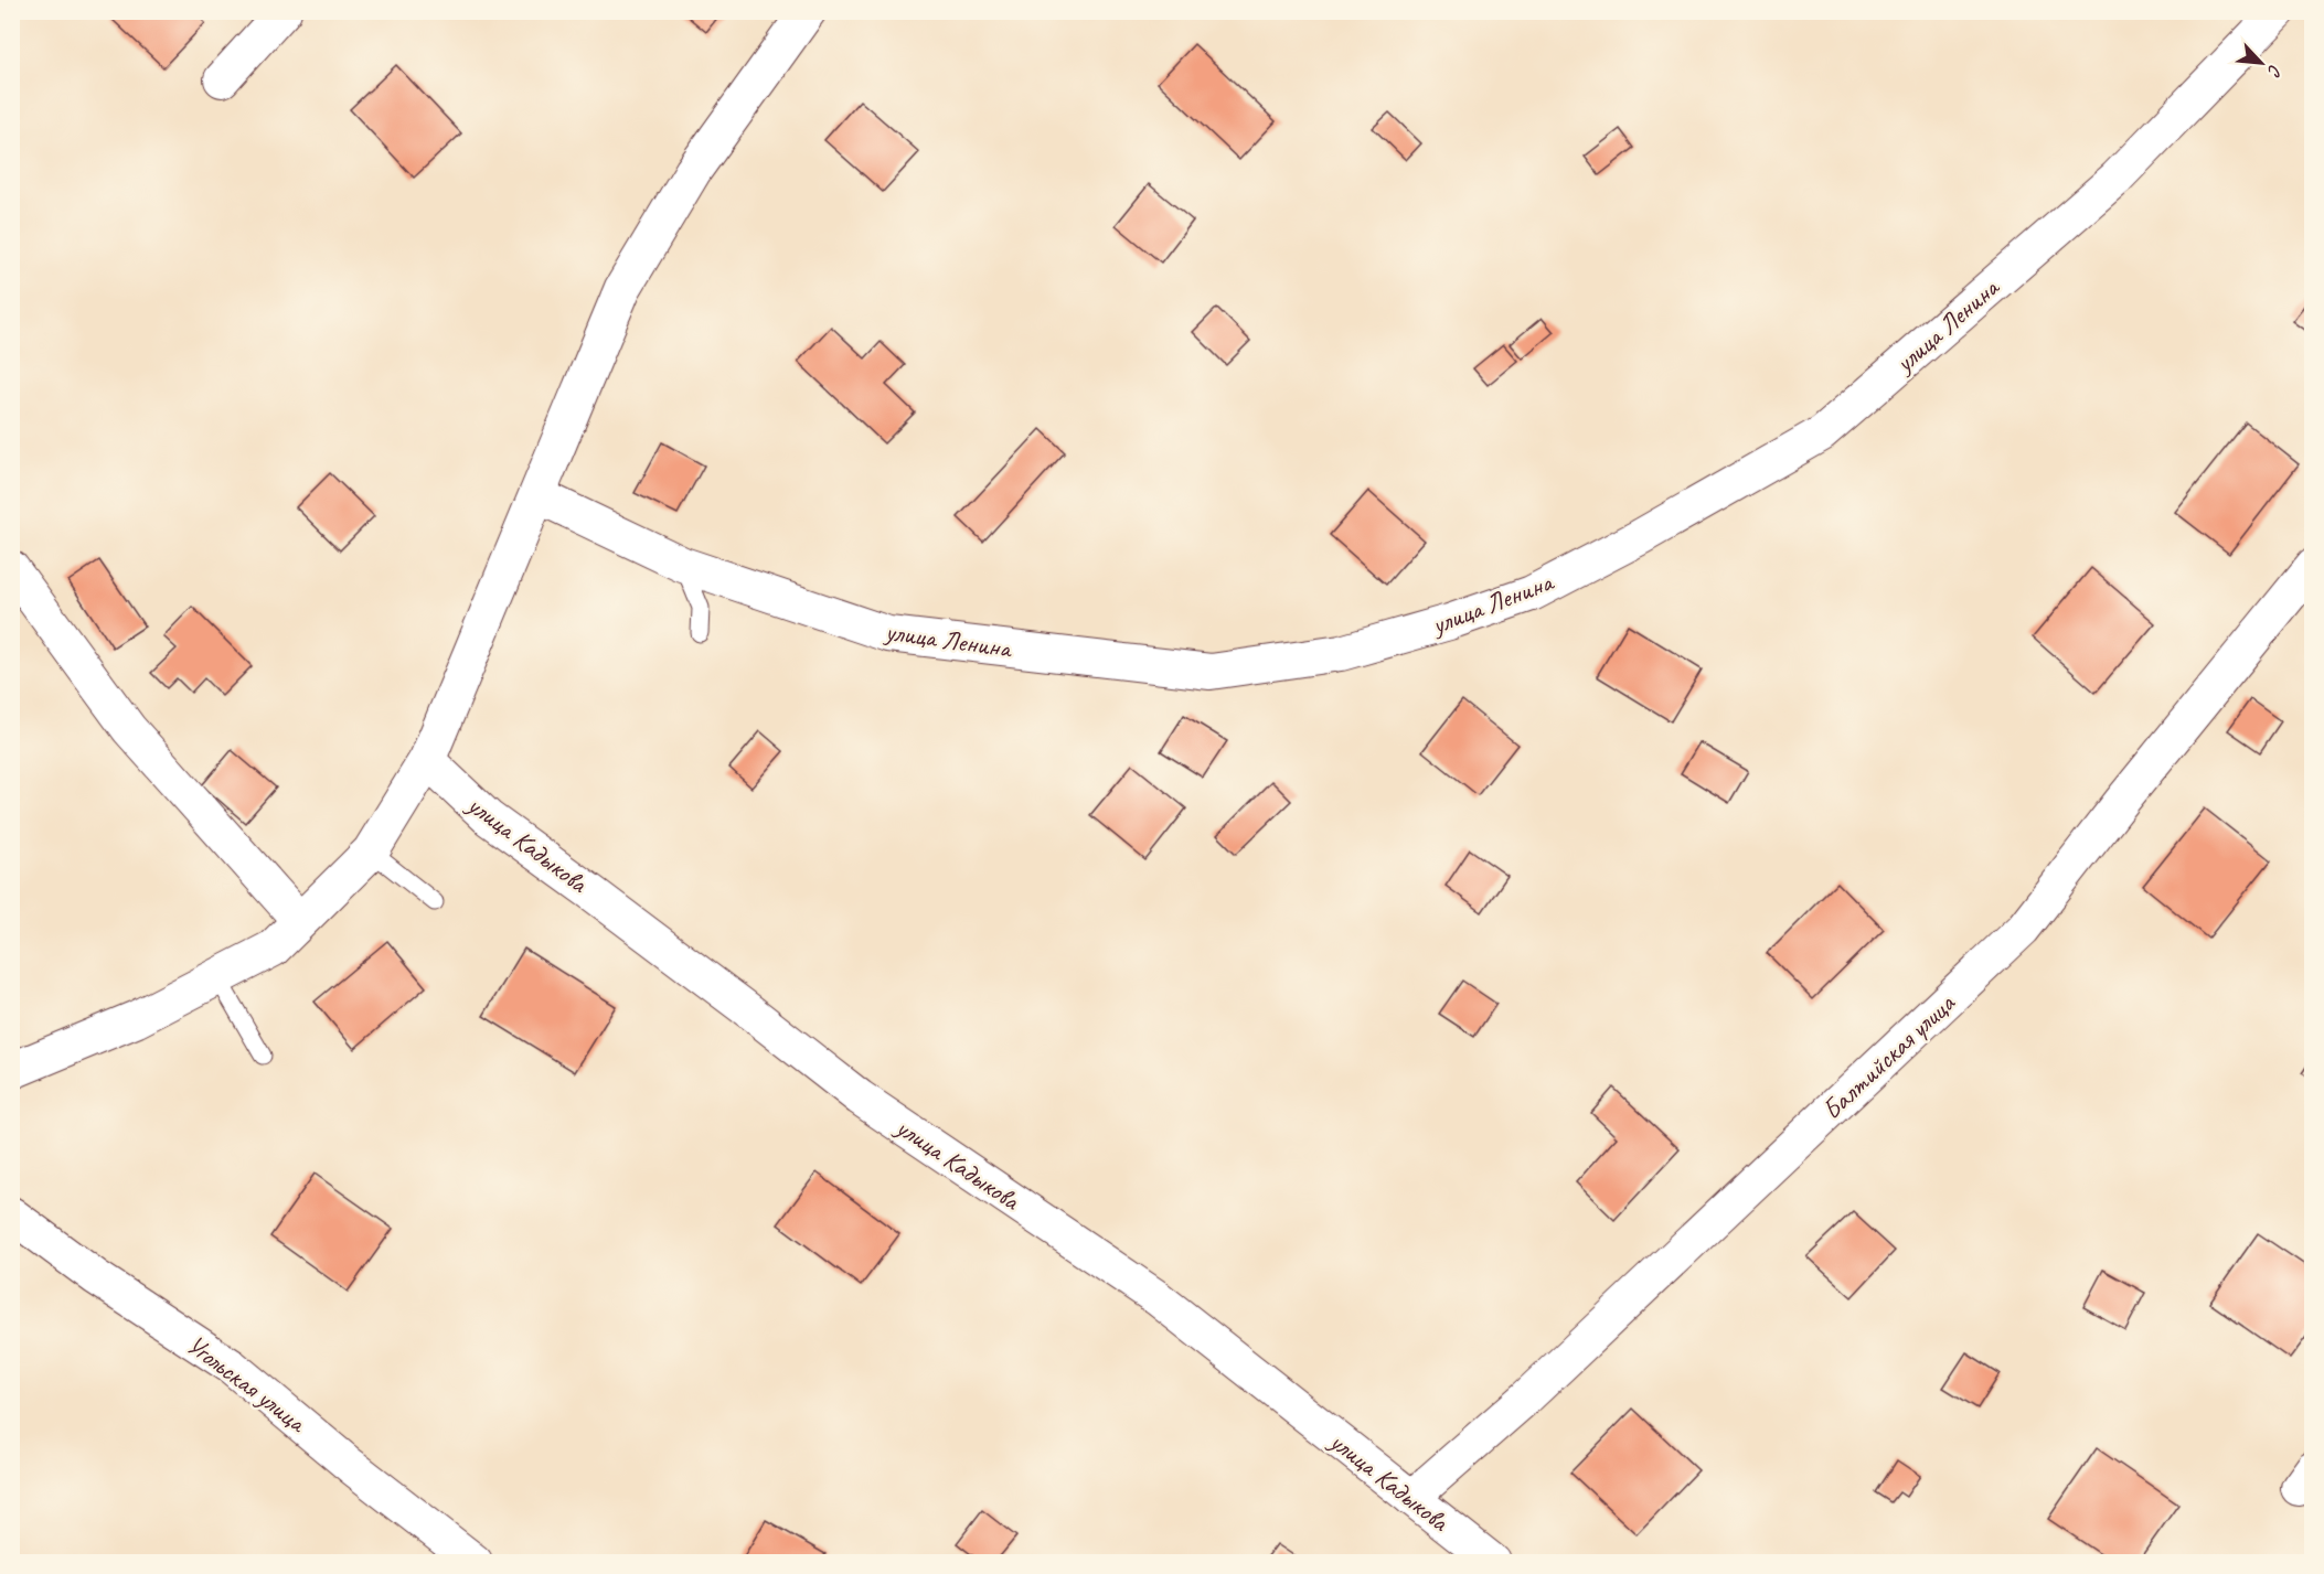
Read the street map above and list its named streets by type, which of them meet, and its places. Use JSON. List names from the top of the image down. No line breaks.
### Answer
{"streets":{"street":["улица Ленина","улица Кадыкова","Балтийская улица","Угольская улица"]},"crossings":[["улица Кадыкова","Балтийская улица"]],"north":"bottom right"}
